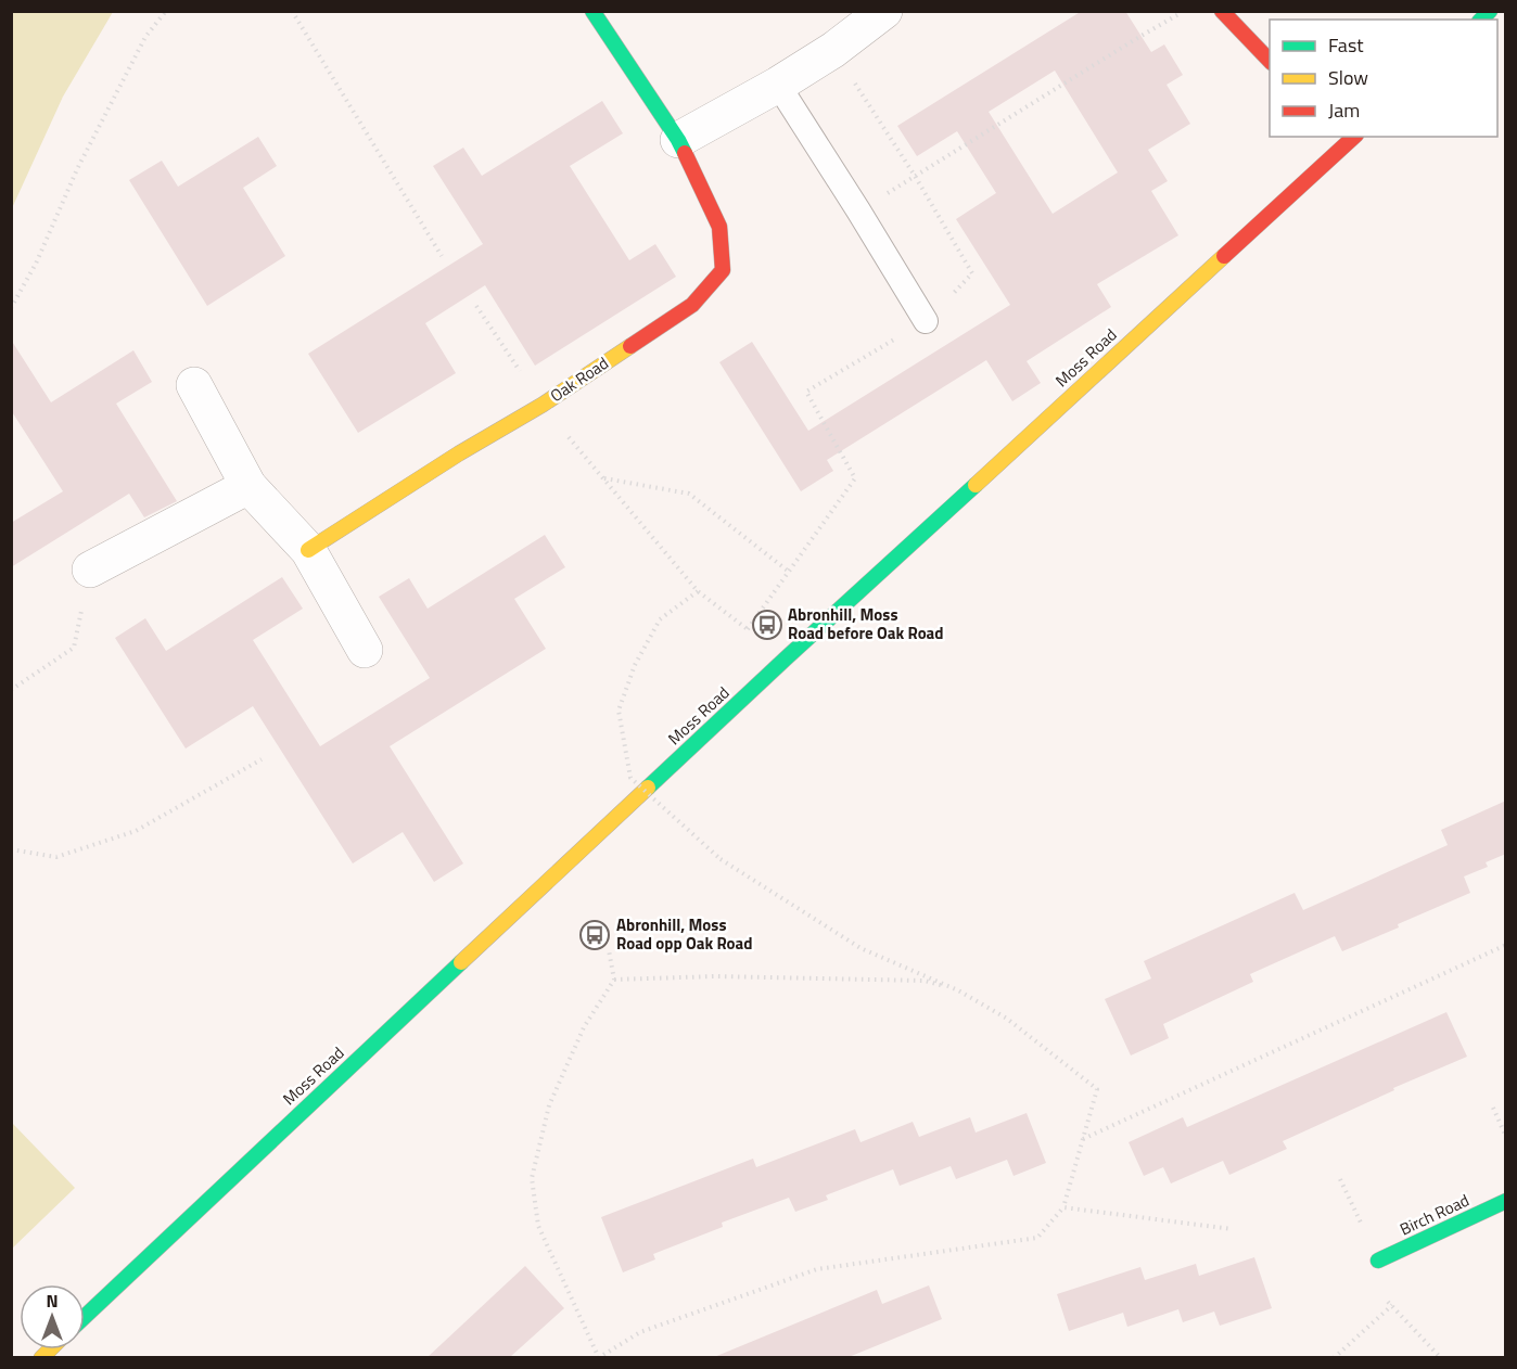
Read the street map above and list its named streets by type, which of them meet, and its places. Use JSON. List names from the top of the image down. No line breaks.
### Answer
{"streets":{"street":["Moss Road","Oak Road","Birch Road"]},"places":{"bus stop":["Abronhill, Moss Road before Oak Road","Abronhill, Moss Road opp Oak Road"]},"legend":["Fast","Slow","Jam"],"north":"top"}
